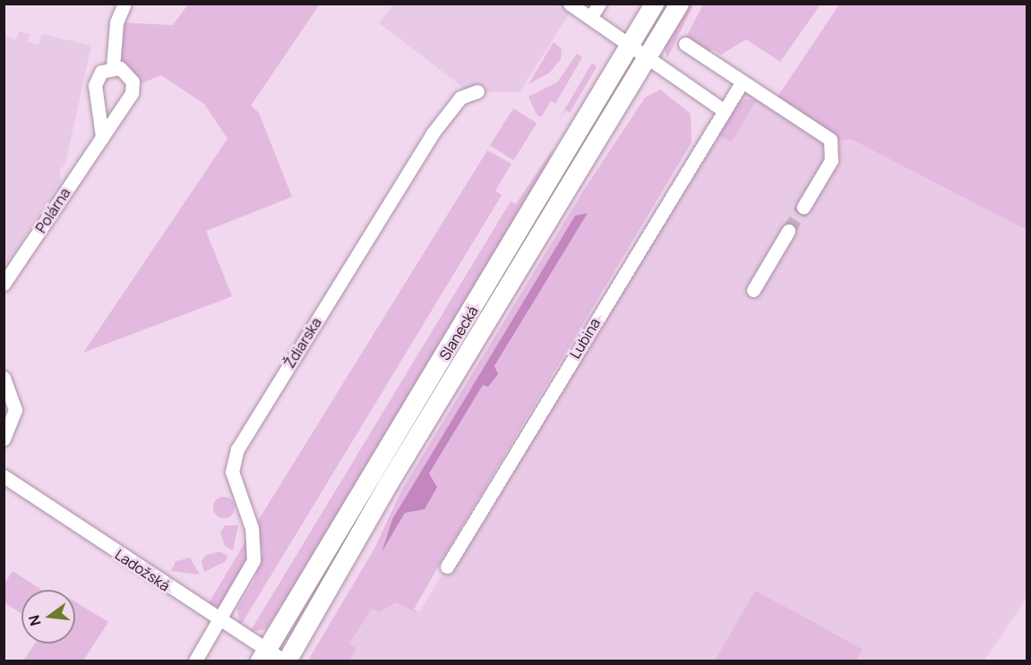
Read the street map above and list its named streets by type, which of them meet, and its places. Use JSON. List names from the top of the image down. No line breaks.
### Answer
{"streets":{"main road":["Slanecká"],"street":["Polárna","Lubina","Ždiarska","Ladožská"]},"crossings":[["Slanecká","Ladožská"],["Ždiarska","Ladožská"]],"north":"left"}
